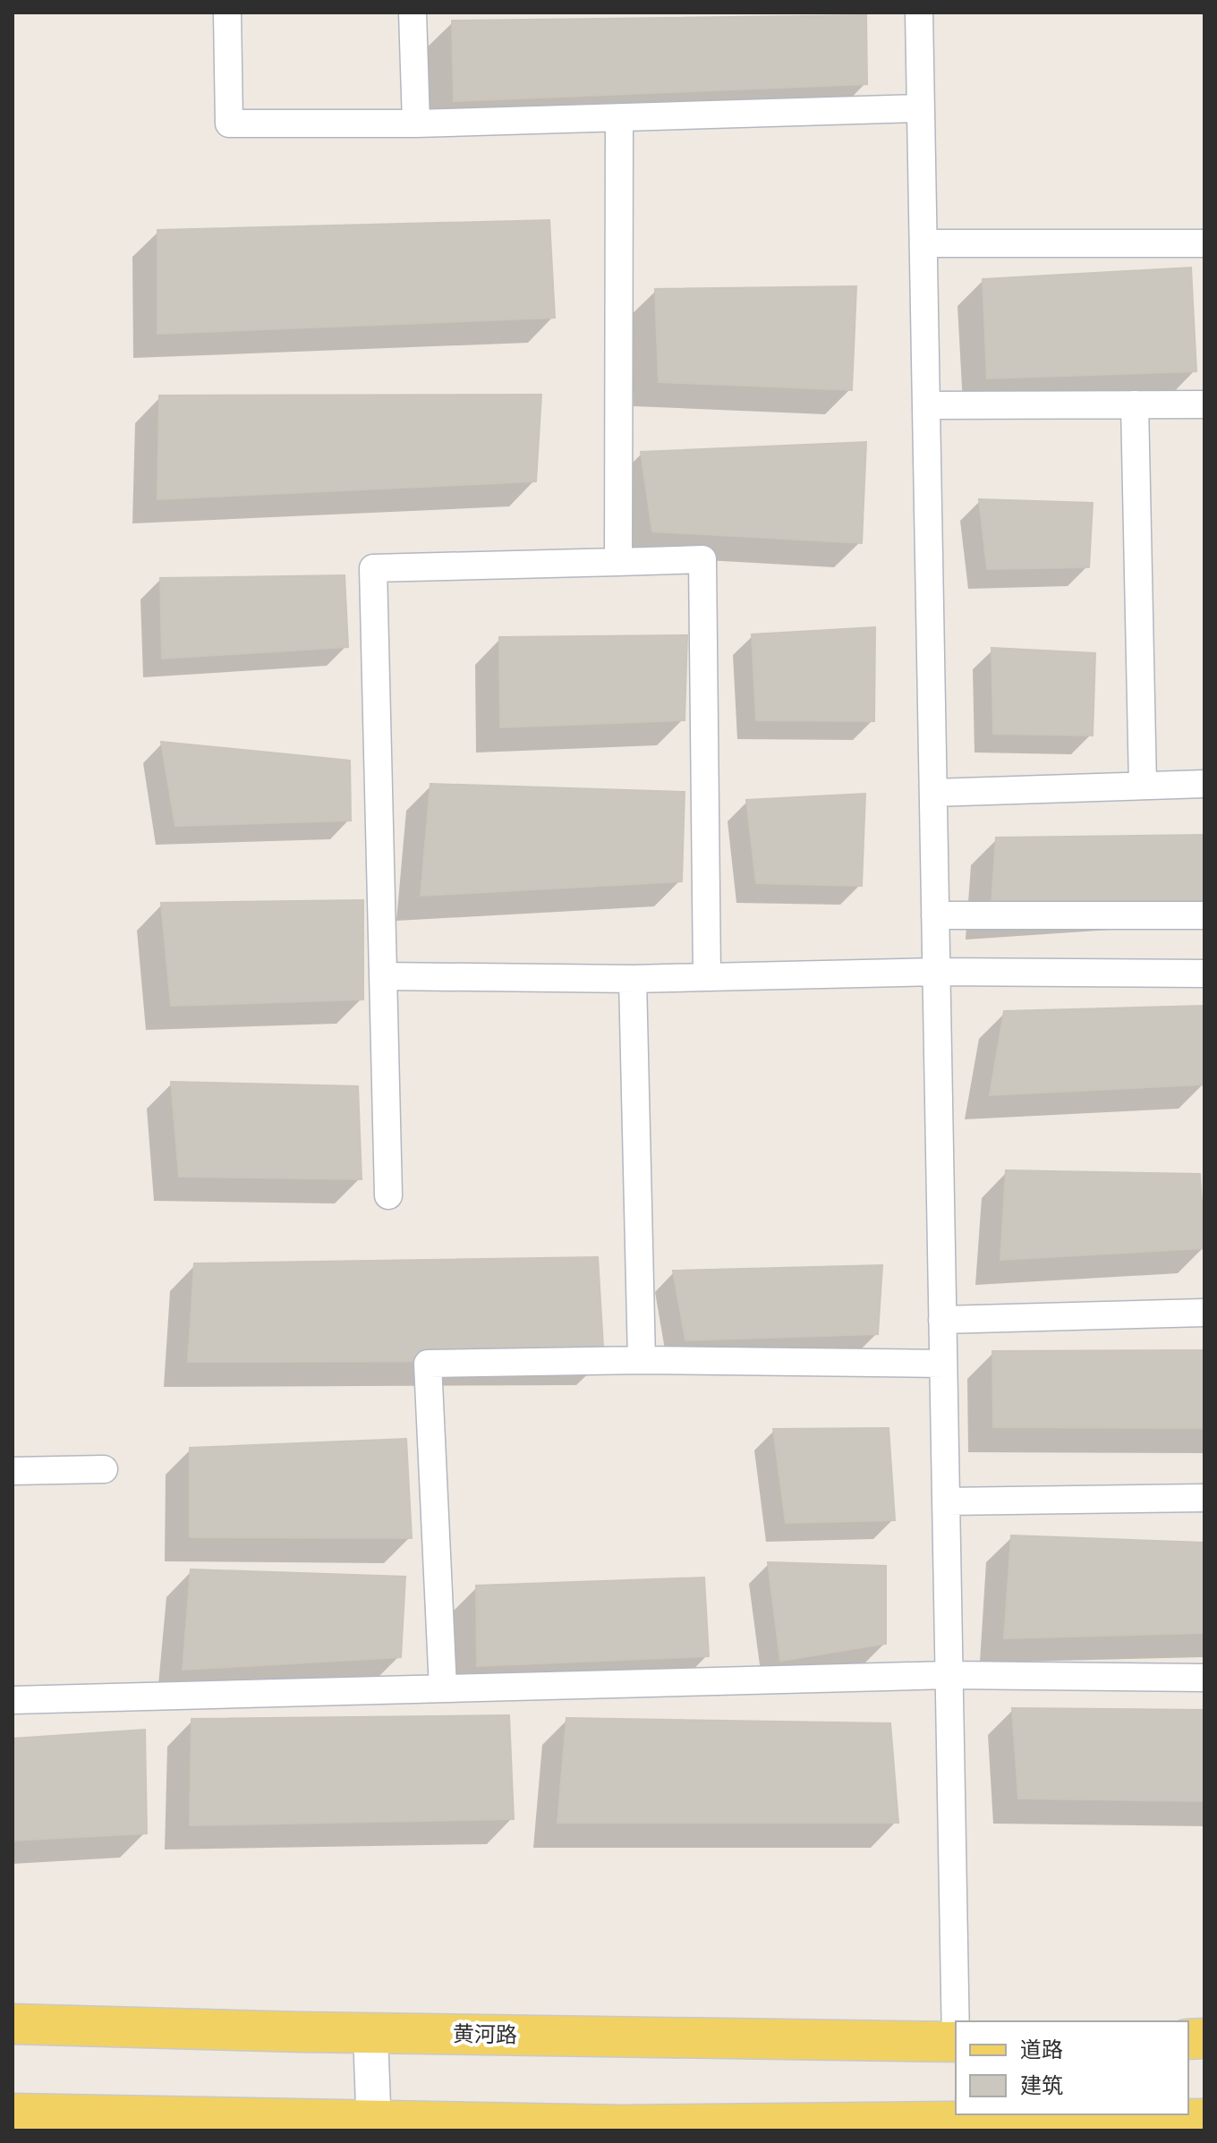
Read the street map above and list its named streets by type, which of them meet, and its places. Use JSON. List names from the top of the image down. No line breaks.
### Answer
{"streets":{"main road":["黄河路"]},"legend":["道路","建筑"]}
